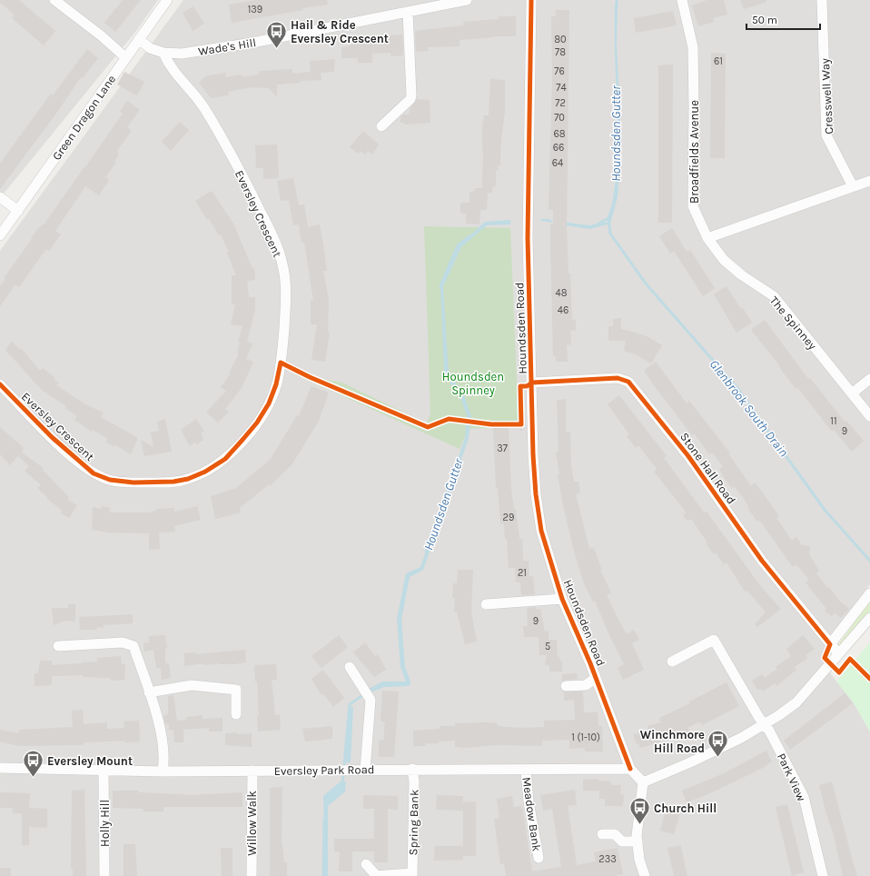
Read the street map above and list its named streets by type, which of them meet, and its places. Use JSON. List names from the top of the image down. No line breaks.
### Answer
{"streets":{"street":["Wade's Hill","Cresswell Way","Green Dragon Lane","Broadfields Avenue","Eversley Crescent","The Spinney","Houndsden Road","Stone Hall Road","Eversley Park Road","Park View","Meadow Bank","Spring Bank","Holly Hill","Willow Walk"]},"crossings":[["Wade's Hill","Green Dragon Lane"],["Wade's Hill","Eversley Crescent"],["Broadfields Avenue","The Spinney"],["Houndsden Road","Stone Hall Road"],["Houndsden Road","Eversley Park Road"],["Eversley Park Road","Meadow Bank"],["Eversley Park Road","Spring Bank"],["Eversley Park Road","Holly Hill"],["Eversley Park Road","Willow Walk"]],"water":["Houndsden Gutter","Glenbrook South Drain"],"parks":["Houndsden Spinney"],"places":{"bus stop":["Hail & Ride Eversley Crescent","Winchmore Hill Road","Eversley Mount","Church Hill"]},"house_numbers":["139","80","78","61","76","74","72","70","68","66","64","48","46","11","9","37","29","21","9","5","1 (1-10)","233"],"scale_bar":"50 m"}
